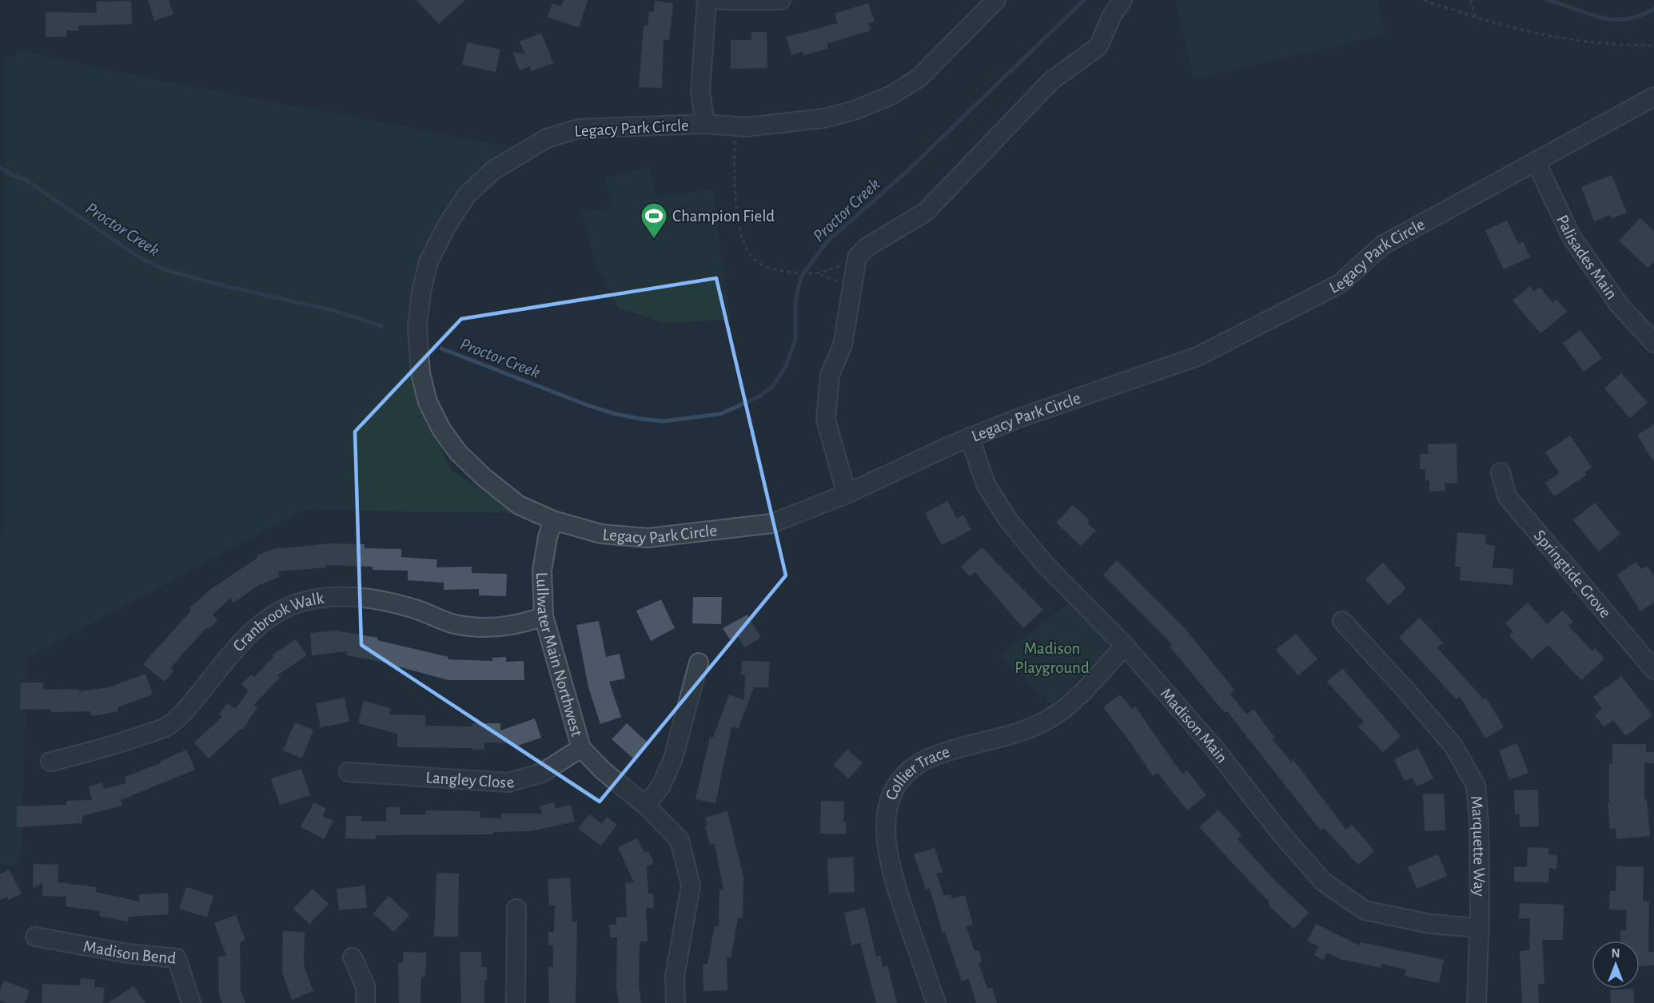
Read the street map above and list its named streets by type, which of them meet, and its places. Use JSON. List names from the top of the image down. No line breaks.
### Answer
{"streets":{"street":["Legacy Park Circle","Palisades Main","Springtide Grove","Cranbrook Walk","Lullwater Main Northwest","Madison Main","Langley Close","Collier Trace","Marquette Way","Madison Bend"]},"crossings":[["Legacy Park Circle","Palisades Main"],["Legacy Park Circle","Lullwater Main Northwest"],["Legacy Park Circle","Madison Main"],["Cranbrook Walk","Lullwater Main Northwest"],["Lullwater Main Northwest","Langley Close"],["Madison Main","Collier Trace"],["Madison Main","Marquette Way"]],"water":["Proctor Creek"],"parks":["Madison Playground"],"places":{"sports":["Champion Field"]},"north":"top"}
